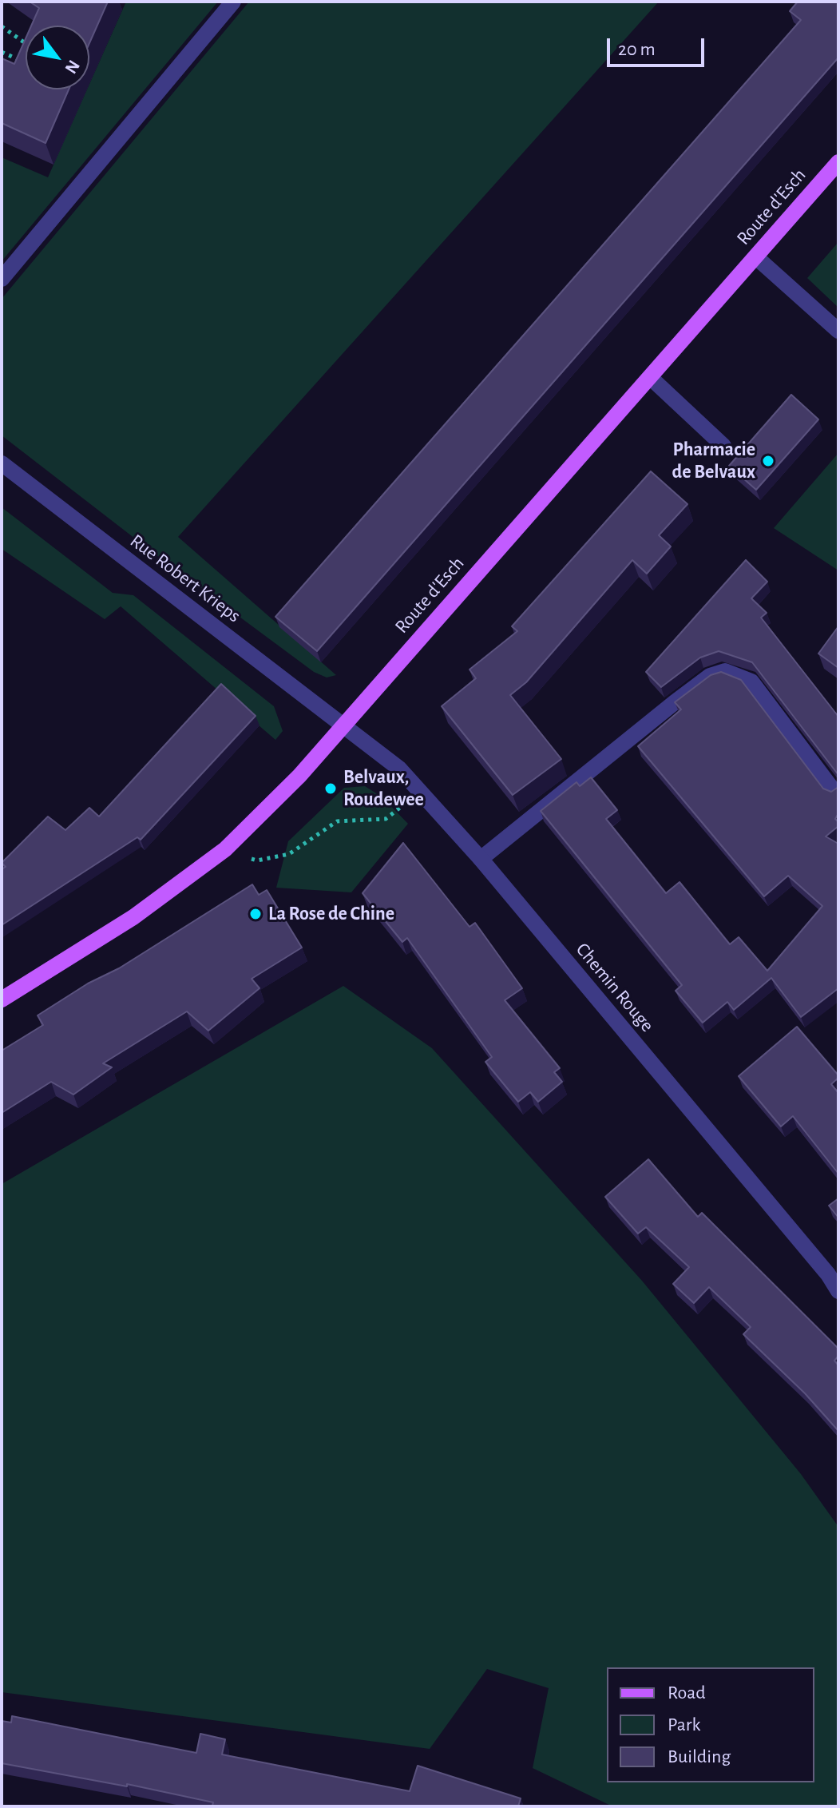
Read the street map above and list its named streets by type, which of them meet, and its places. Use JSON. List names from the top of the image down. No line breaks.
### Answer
{"streets":{"main road":["Route d'Esch"],"street":["Rue Robert Krieps","Chemin Rouge"]},"crossings":[["Route d'Esch","Rue Robert Krieps"],["Route d'Esch","Chemin Rouge"],["Rue Robert Krieps","Chemin Rouge"]],"places":["Pharmacie de Belvaux","Belvaux, Roudewee","La Rose de Chine"],"legend":["Road","Park","Building"],"scale_bar":"20 m","north":"bottom right"}
